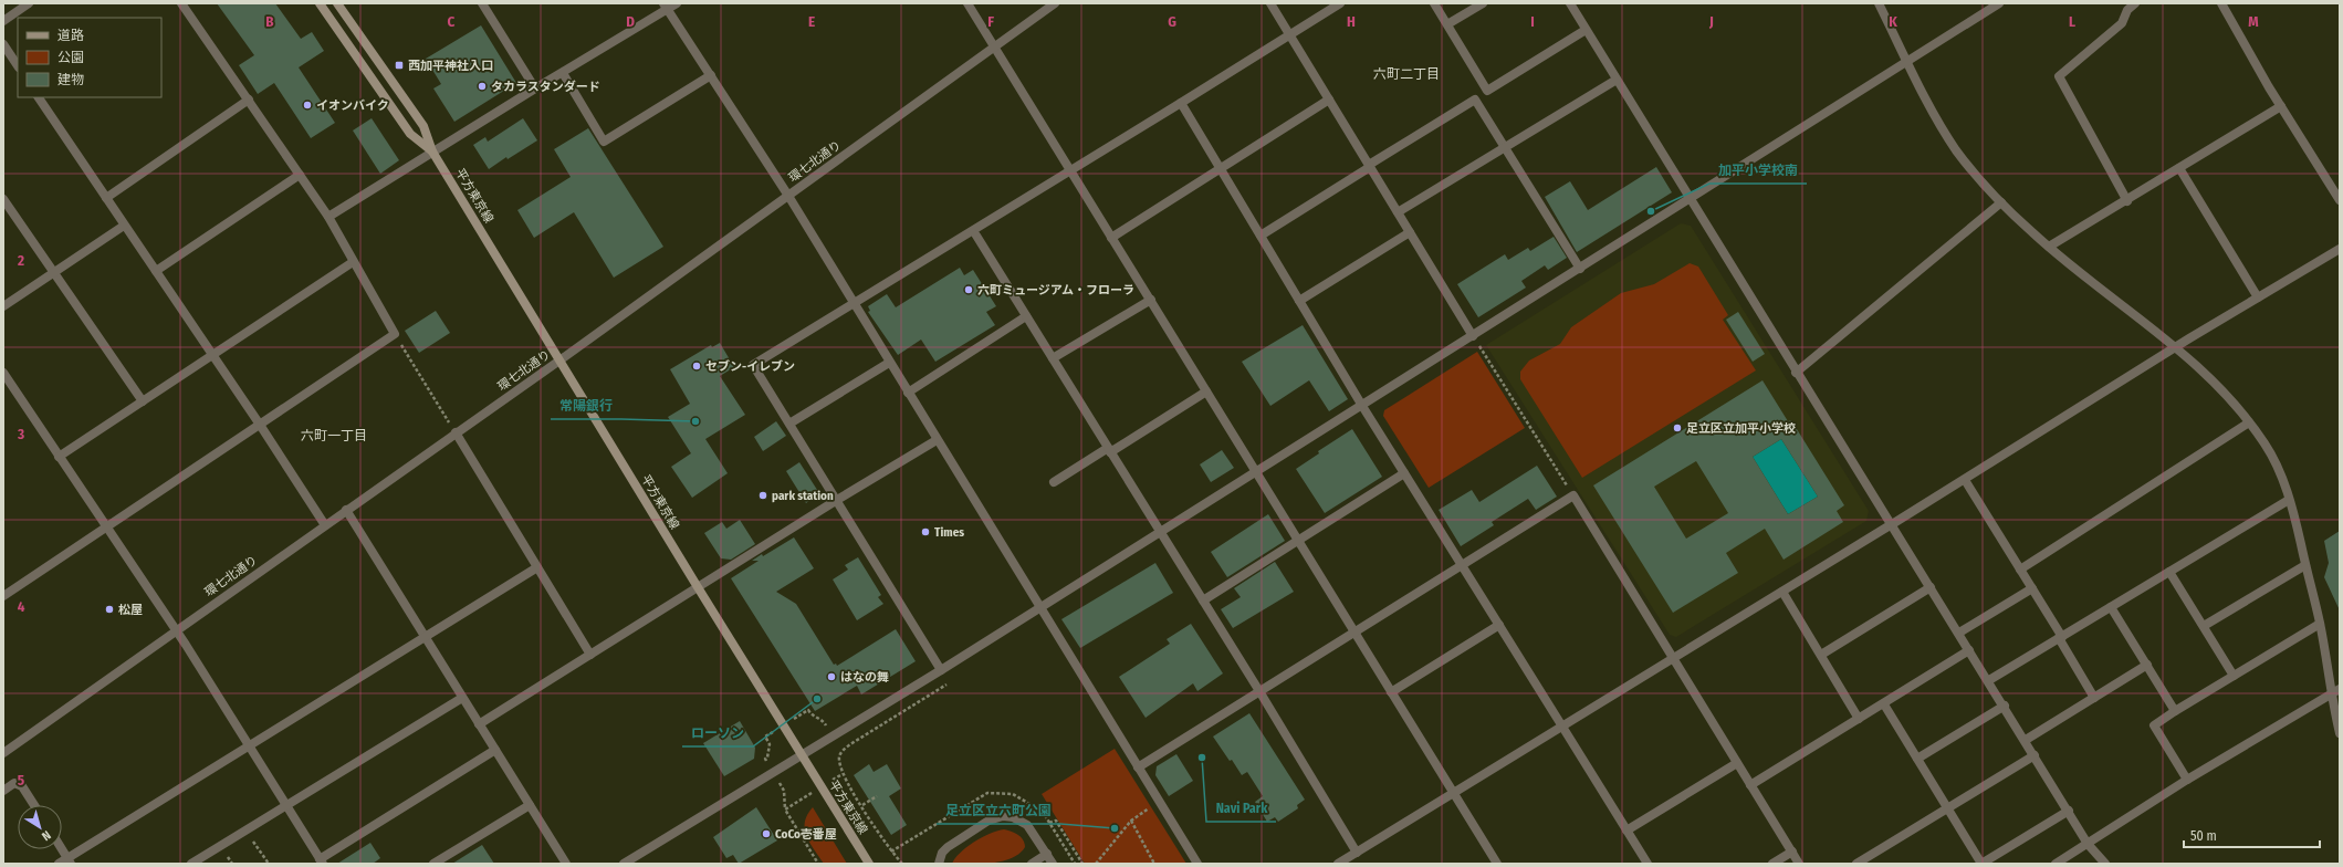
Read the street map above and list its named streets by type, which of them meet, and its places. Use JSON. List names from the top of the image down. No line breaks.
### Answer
{"streets":{"main road":["平方東京線"],"street":["環七北通り"]},"crossings":[["環七北通り","平方東京線"]],"districts":["六町二丁目","六町一丁目"],"places":{"transit":["西加平神社入口"],"other":["タカラスタンダード","イオンバイク","加平小学校南","六町ミュージアム・フローラ","セブン-イレブン","常陽銀行","足立区立加平小学校","park station","Times","松屋","はなの舞","ローソン","Navi Park","足立区立六町公園","CoCo壱番屋"]},"legend":["道路","公園","建物"],"scale_bar":"50 m","north":"bottom right","grid":{"columns":["B","C","D","E","F","G","H","I","J","K","L","M"],"rows":["2","3","4","5"]}}
